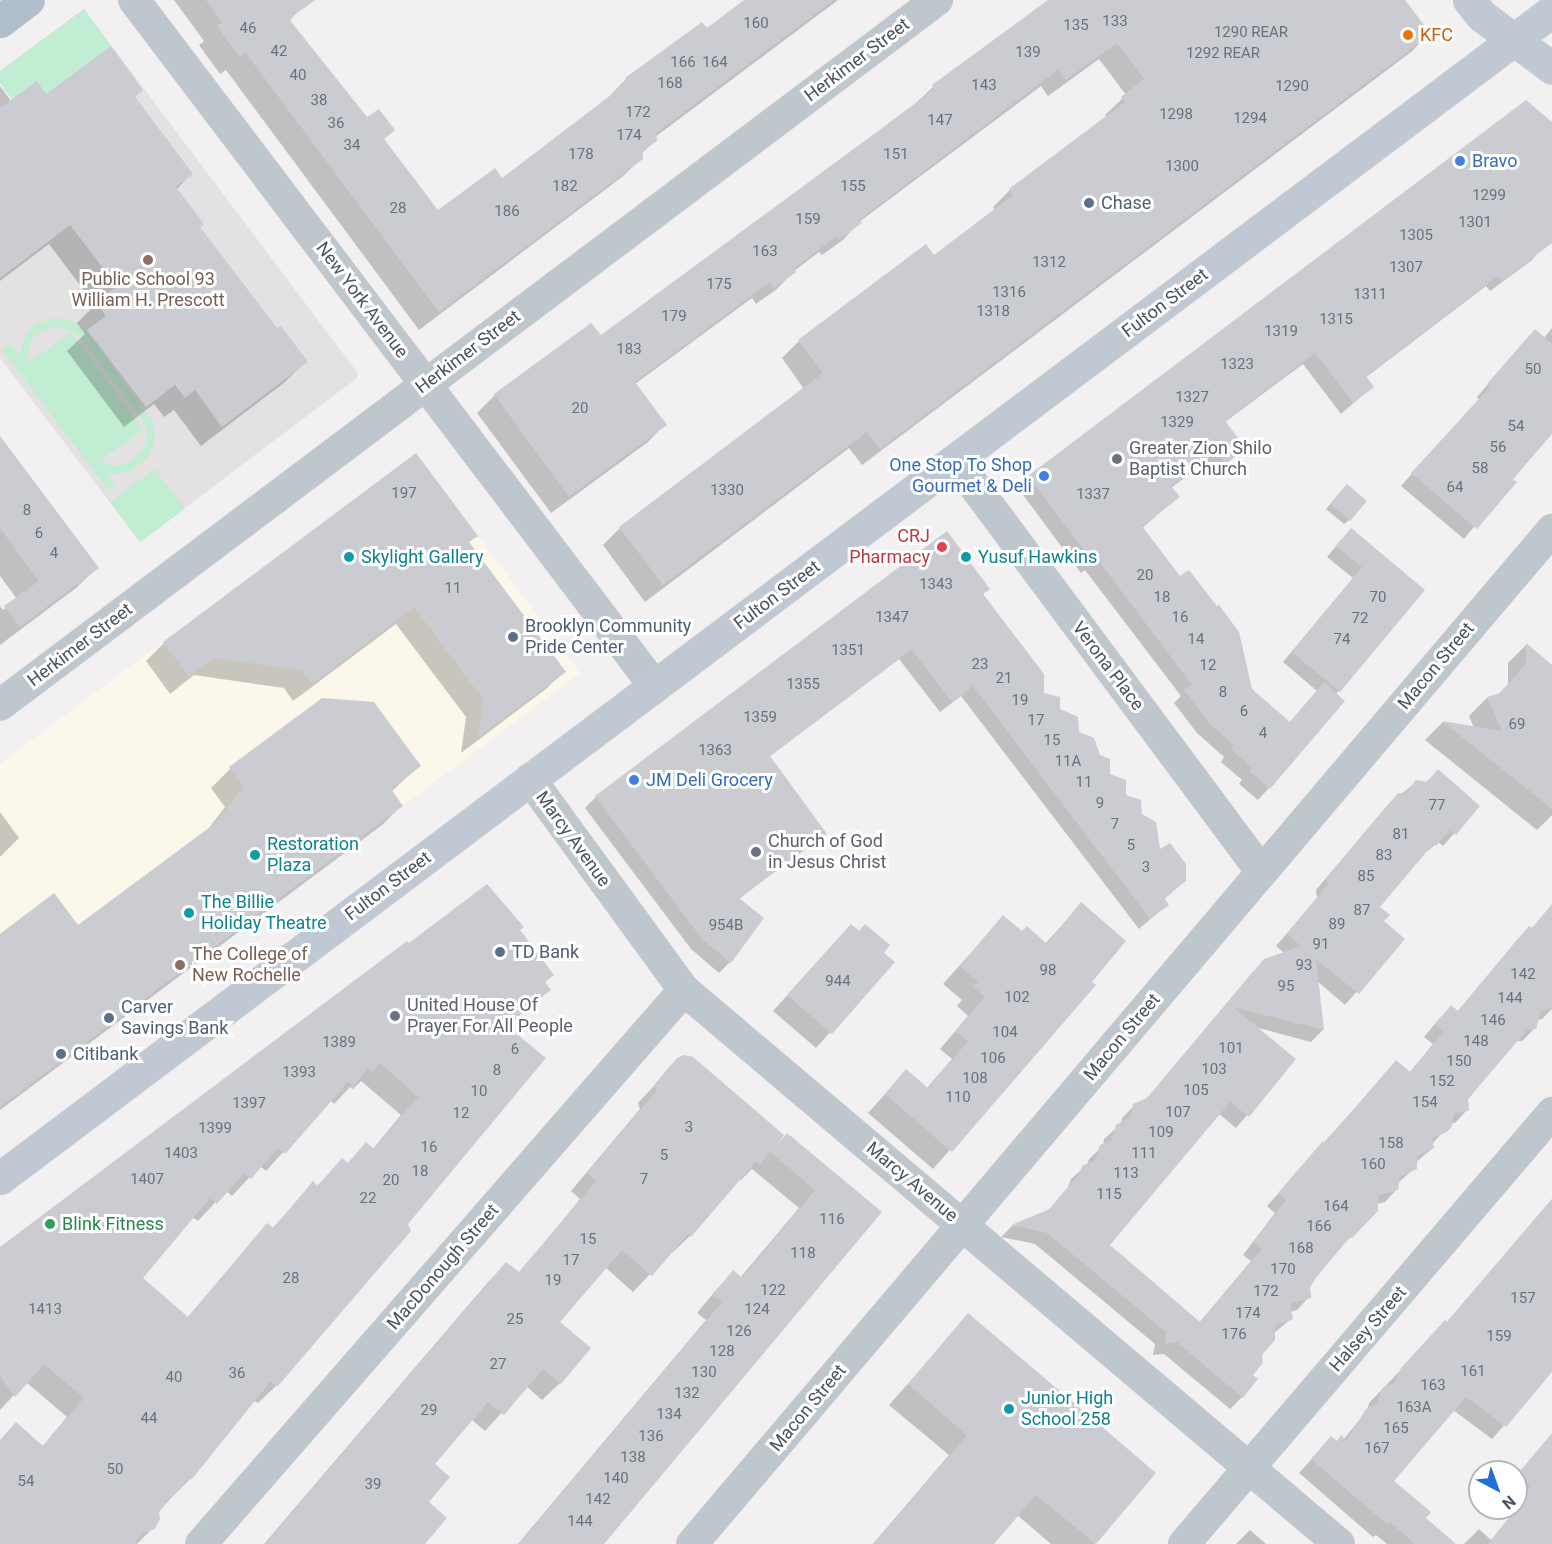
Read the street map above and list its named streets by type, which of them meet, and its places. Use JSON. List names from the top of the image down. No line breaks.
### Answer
{"streets":{"main road":["Fulton Street"],"street":["Herkimer Street","New York Avenue","Verona Place","Macon Street","Marcy Avenue","MacDonough Street","Halsey Street"]},"crossings":[["Herkimer Street","New York Avenue"],["New York Avenue","Fulton Street"],["Fulton Street","Verona Place"],["Fulton Street","Marcy Avenue"],["Verona Place","Macon Street"],["Macon Street","Marcy Avenue"],["Marcy Avenue","MacDonough Street"],["Marcy Avenue","Halsey Street"]],"places":["KFC","Bravo","Chase","Public School 93 William H. Prescott","Greater Zion Shilo Baptist Church","One Stop To Shop Gourmet & Deli","CRJ Pharmacy","Skylight Gallery","Yusuf Hawkins","Brooklyn Community Pride Center","JM Deli Grocery","Church of God in Jesus Christ","Restoration Plaza","The Billie Holiday Theatre","TD Bank","The College of New Rochelle","United House Of Prayer For All People","Carver Savings Bank","Citibank","Blink Fitness","Junior High School 258"],"house_numbers":["133","160","135","46","1290 REAR","42","139","1292 REAR","166","164","40","168","143","1290","38","172","1298","1294","147","36","174","34","178","151","1300","182","155","1299","28","186","159","1301","1305","163","1312","1307","175","1316","1311","1318","179","1315","1319","183","1323","50","1327","20","1329","54","56","58","64","1330","197","1337","8","6","4","20","1343","11","18","70","1347","16","72","14","74","1351","23","12","21","1355","8","19","6","1359","17","69","4","15","1363","11A","11","9","77","7","81","5","83","3","85","87","89","954B","91","93","98","142","944","95","102","144","146","104","148","1389","101","6","106","150","103","8","1393","108","152","105","10","110","154","1397","107","12","3","1399","109","158","16","1403","111","5","160","18","113","1407","7","20","115","22","164","116","166","15","168","118","17","170","28","19","122","172","157","1413","124","174","25","126","176","159","128","27","161","130","36","40","163","132","163A","29","134","44","165","136","167","138","50","140","54","39","142","144"],"north":"bottom right"}
